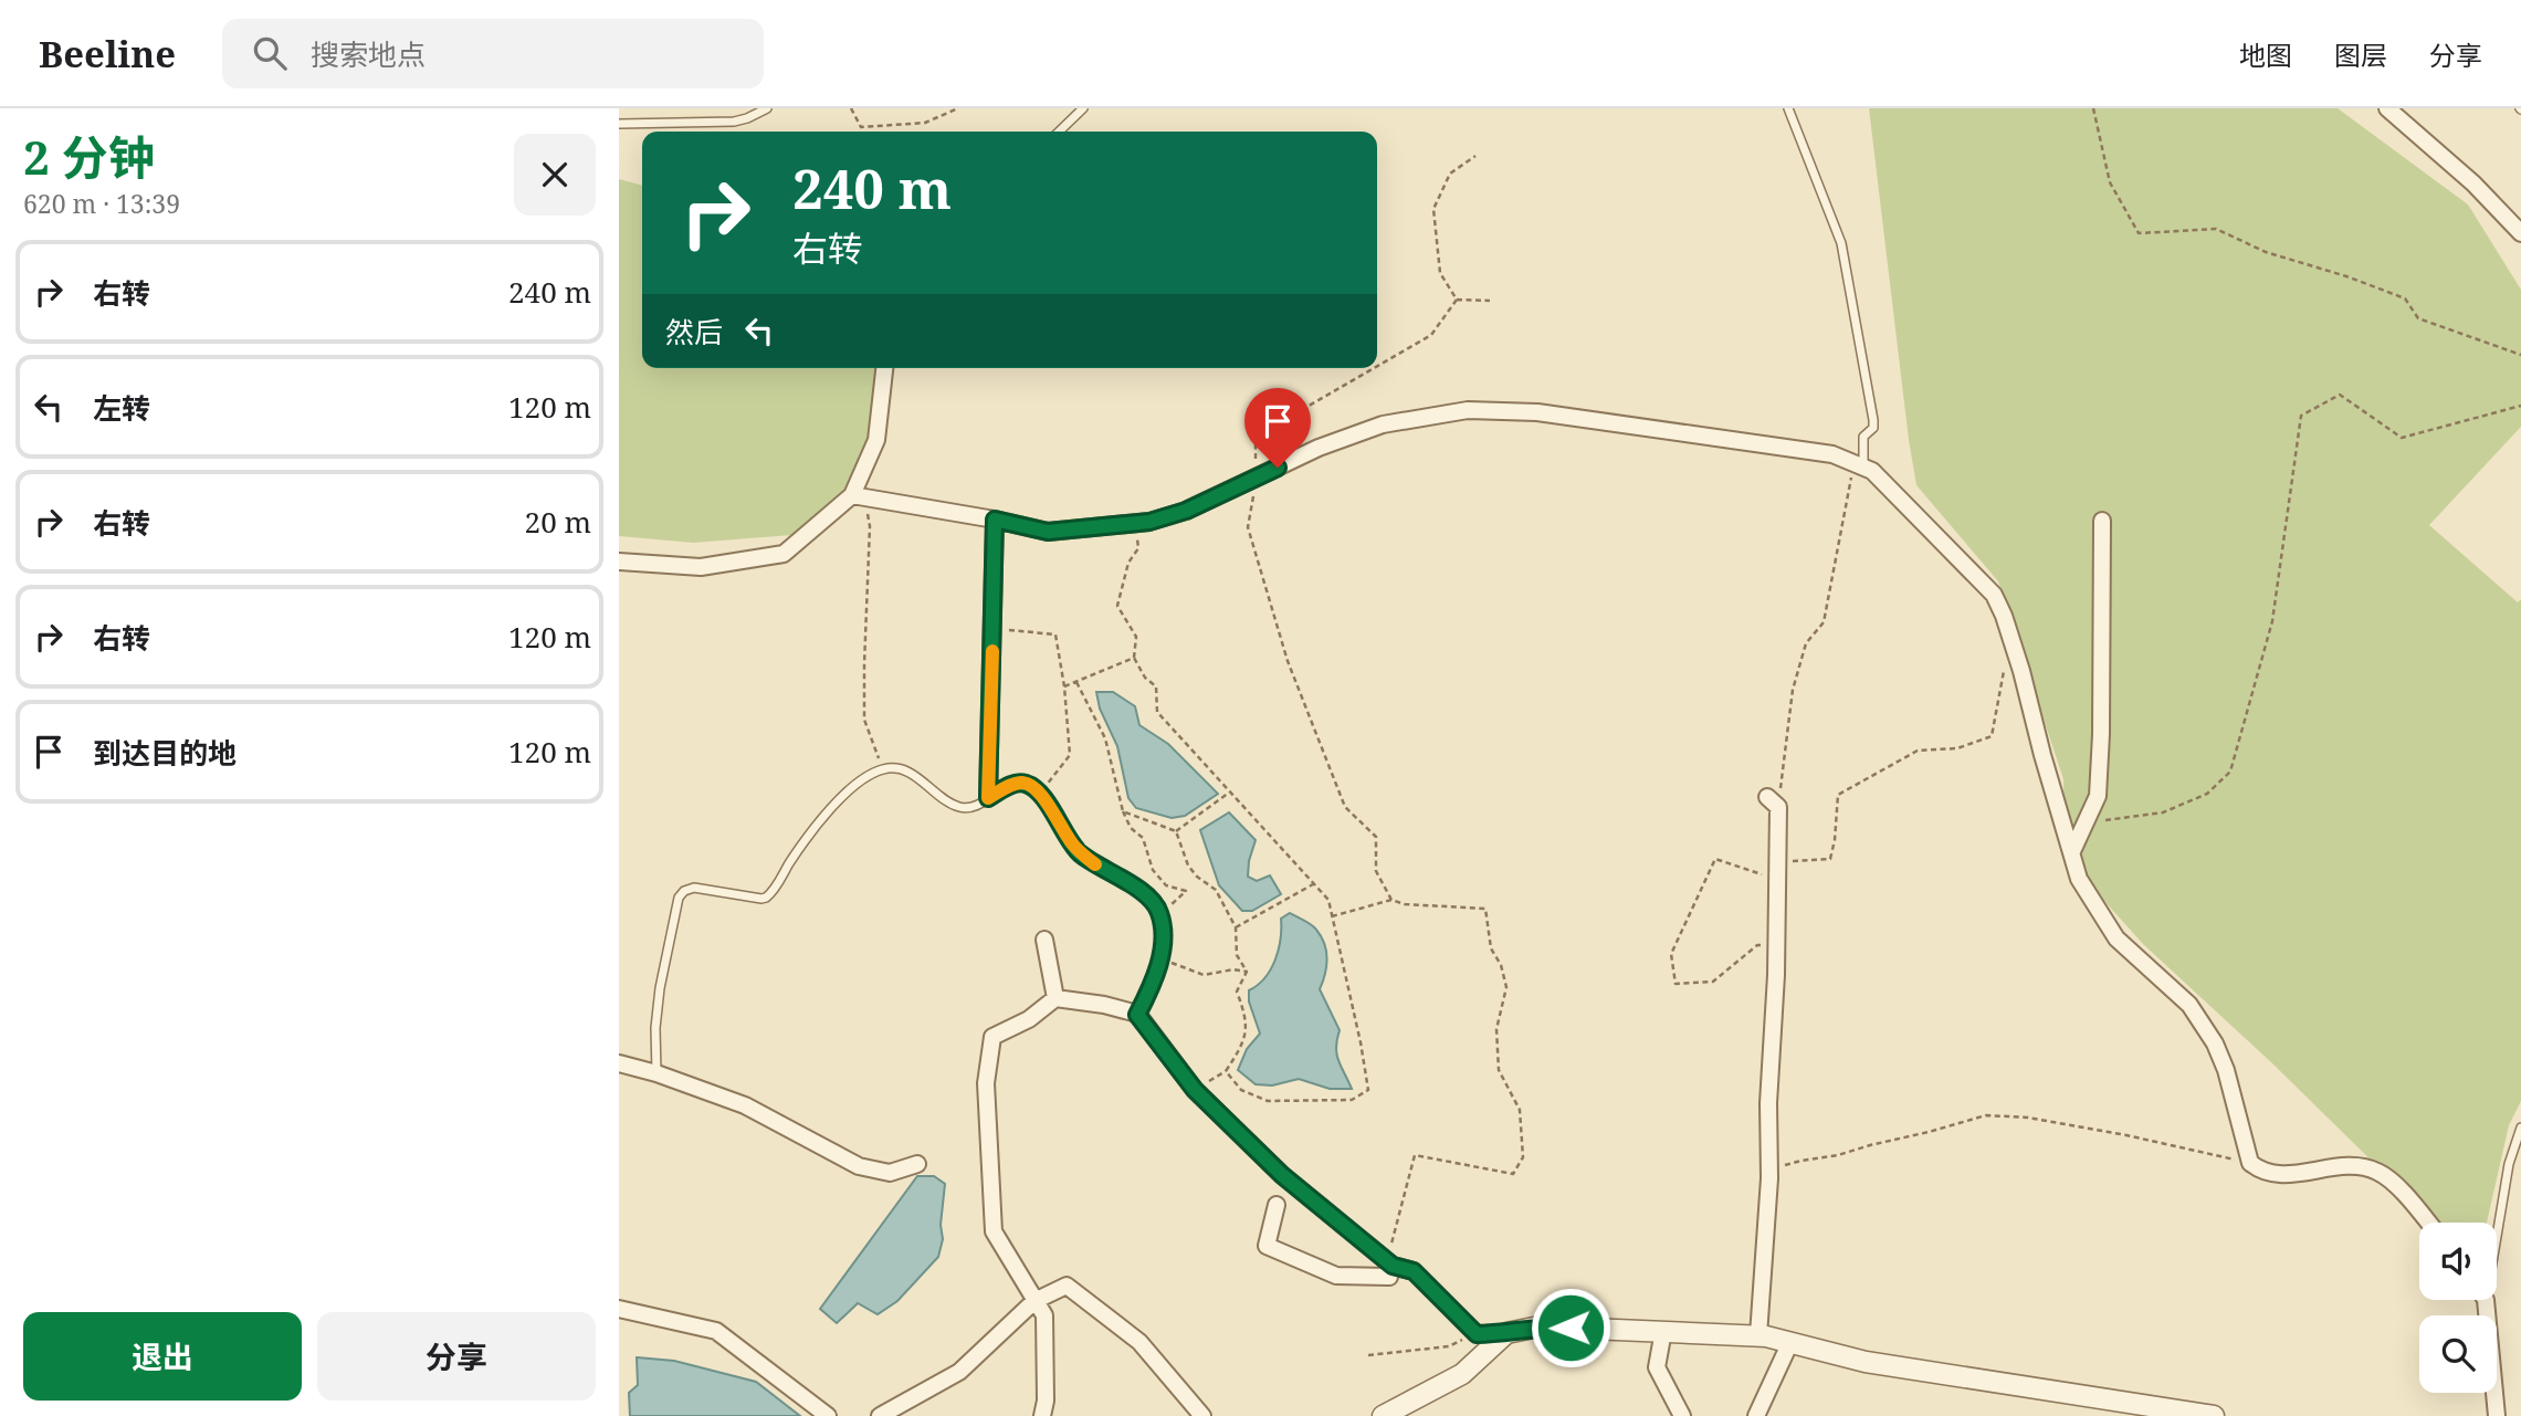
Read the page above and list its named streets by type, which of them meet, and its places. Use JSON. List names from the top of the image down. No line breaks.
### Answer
{"page":{"header":"Beeline","search":"搜索地点","nav":["地图","图层","分享"],"heading":["2 分钟","620 m · 13:39"],"turn":["240 m","右转"],"list":[{"name":"右转","value":"240 m"},{"name":"左转","value":"120 m"},{"name":"右转","value":"20 m"},{"name":"右转","value":"120 m"},{"name":"到达目的地","value":"120 m"}],"then":"然后","buttons":["退出","分享"]}}
